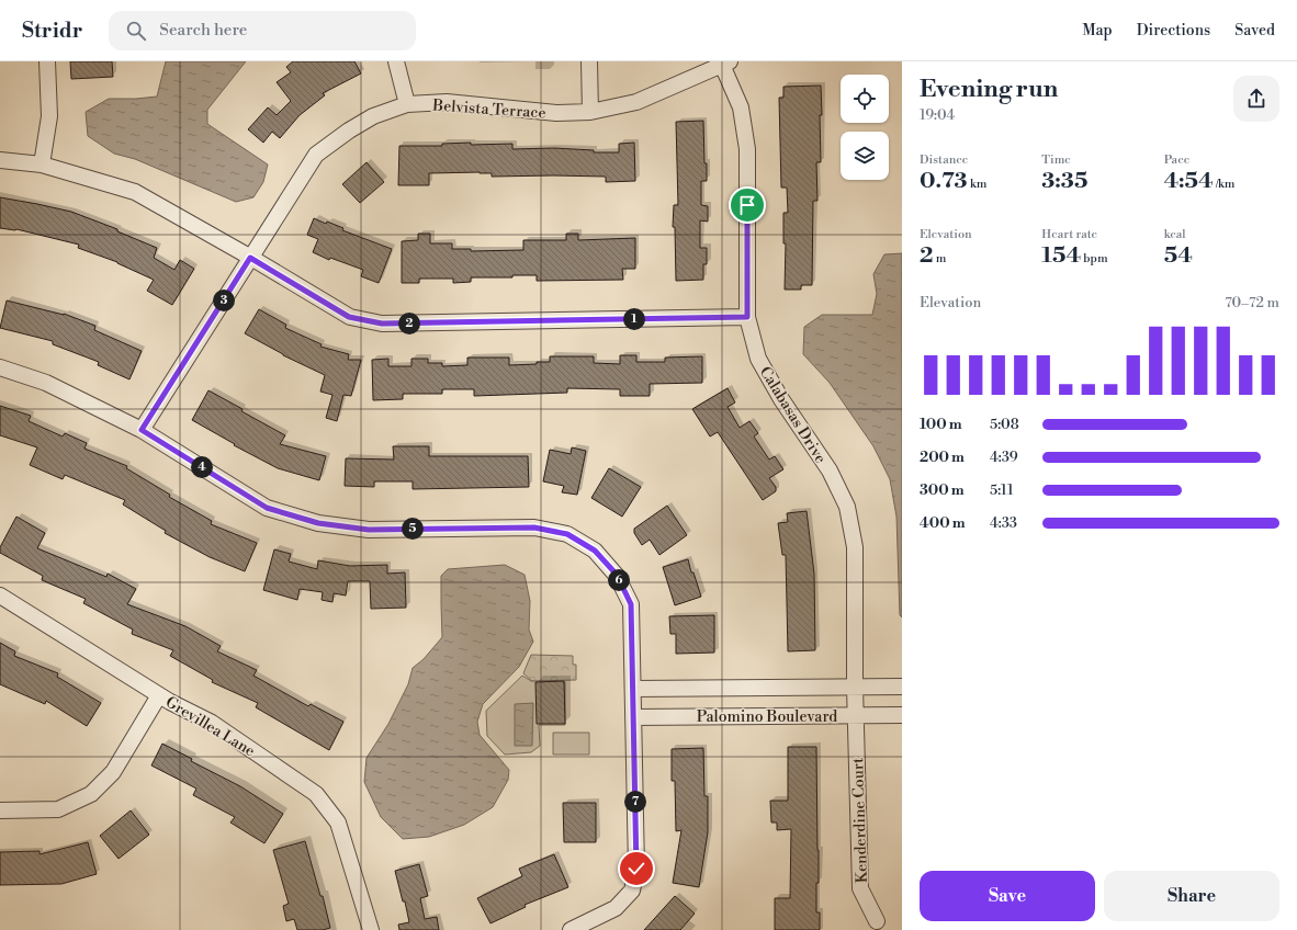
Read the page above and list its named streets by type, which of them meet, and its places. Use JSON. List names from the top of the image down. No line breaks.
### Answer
{"streets":{"street":["Belvista Terrace","Calabasas Drive","Palomino Boulevard","Grevillea Lane","Kenderdine Court"]},"crossings":[["Belvista Terrace","Calabasas Drive"],["Calabasas Drive","Palomino Boulevard"],["Calabasas Drive","Kenderdine Court"],["Palomino Boulevard","Kenderdine Court"]],"page":{"header":"Stridr","search":"Search here","nav":["Map","Directions","Saved"],"heading":["Evening run","19:04"],"stats":[["Distance","0.73 km"],["Time","3:35"],["Pace","4:54 /km"],["Elevation","2 m"],["Heart rate","154 bpm"],["kcal","54"]],"chart":["Elevation","70–72 m"],"pins":["3","1","2","4","5","6","7"],"list":[{"name":"100 m","note":"5:08"},{"name":"200 m","note":"4:39"},{"name":"300 m","note":"5:11"},{"name":"400 m","note":"4:33"}],"buttons":["Save","Share"]}}
